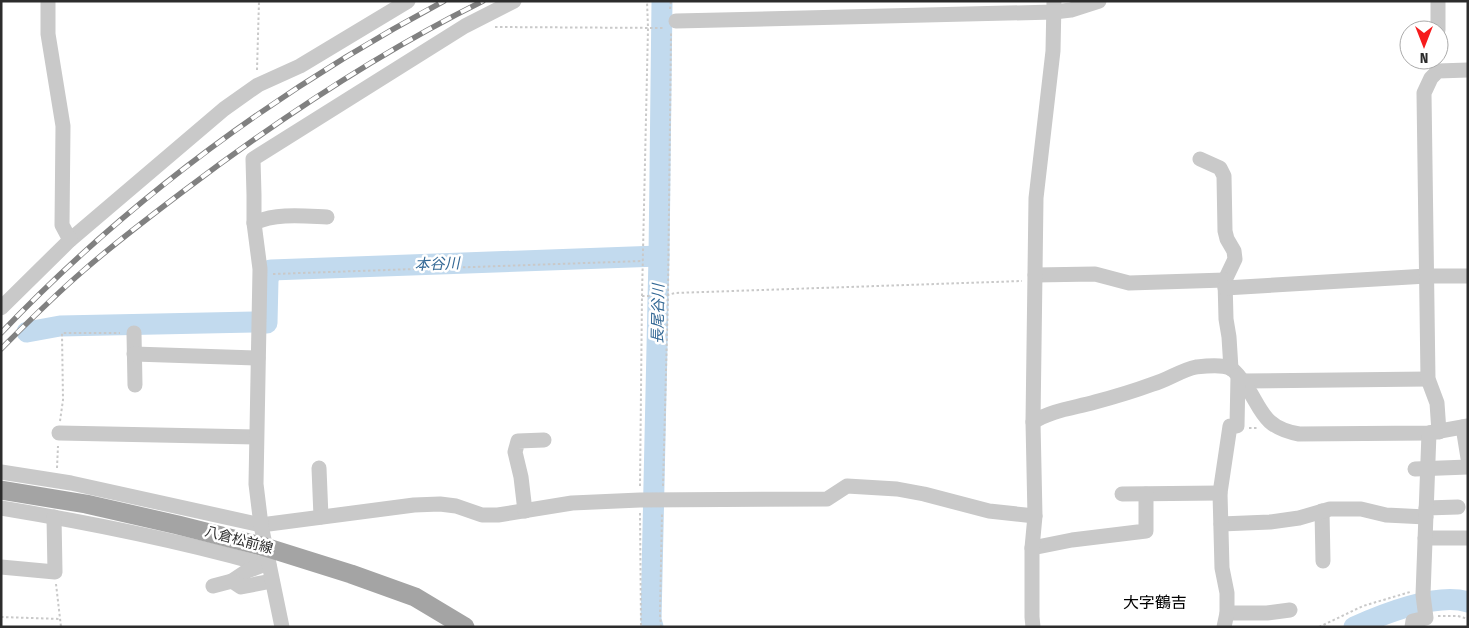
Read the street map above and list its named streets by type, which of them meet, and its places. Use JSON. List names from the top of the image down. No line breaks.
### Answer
{"streets":{"main road":["八倉松前線"]},"districts":["大字鶴吉"],"water":["本谷川","長尾谷川"],"north":"bottom"}
